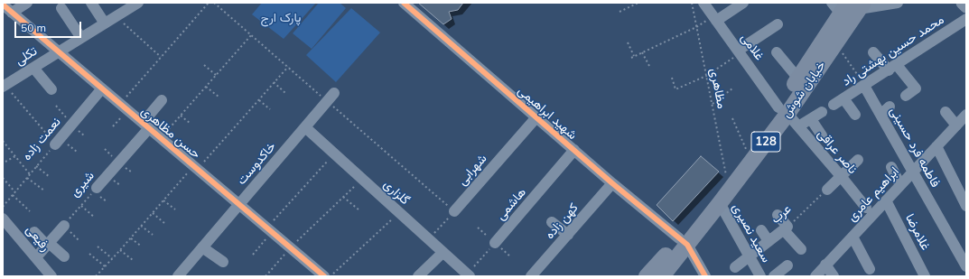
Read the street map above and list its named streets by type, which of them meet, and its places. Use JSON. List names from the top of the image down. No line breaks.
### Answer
{"streets":{"main road":["خیابان شوش","128"],"street":["غلامی","محمد حسین بهشتی راد","تکلی","شهید ابراهیمی","حسن مظاهری","نعمت زاده","فاطمه فرد حسینی","ناصر عراقی","خاکدوست","شهرابی","شیری","گلزاری","ابراهیم عامری","هاشمی","عرب","کهن زاده","غلامرضا","سعید نصیری","رفیعی"],"path":["مظاهری"]},"crossings":[["غلامی","خیابان شوش"],["غلامی","ناصر عراقی"],["محمد حسین بهشتی راد","فاطمه فرد حسینی"],["تکلی","حسن مظاهری"],["مظاهری","خیابان شوش"],["خیابان شوش","شهید ابراهیمی"],["خیابان شوش","ناصر عراقی"],["خیابان شوش","سعید نصیری"],["شهید ابراهیمی","شهرابی"],["شهید ابراهیمی","هاشمی"],["شهید ابراهیمی","کهن زاده"],["حسن مظاهری","نعمت زاده"],["حسن مظاهری","خاکدوست"],["حسن مظاهری","شیری"],["فاطمه فرد حسینی","ابراهیم عامری"],["خاکدوست","گلزاری"],["ابراهیم عامری","غلامرضا"],["عرب","سعید نصیری"]],"parks":["پارک ارج"],"scale_bar":"50 m"}
